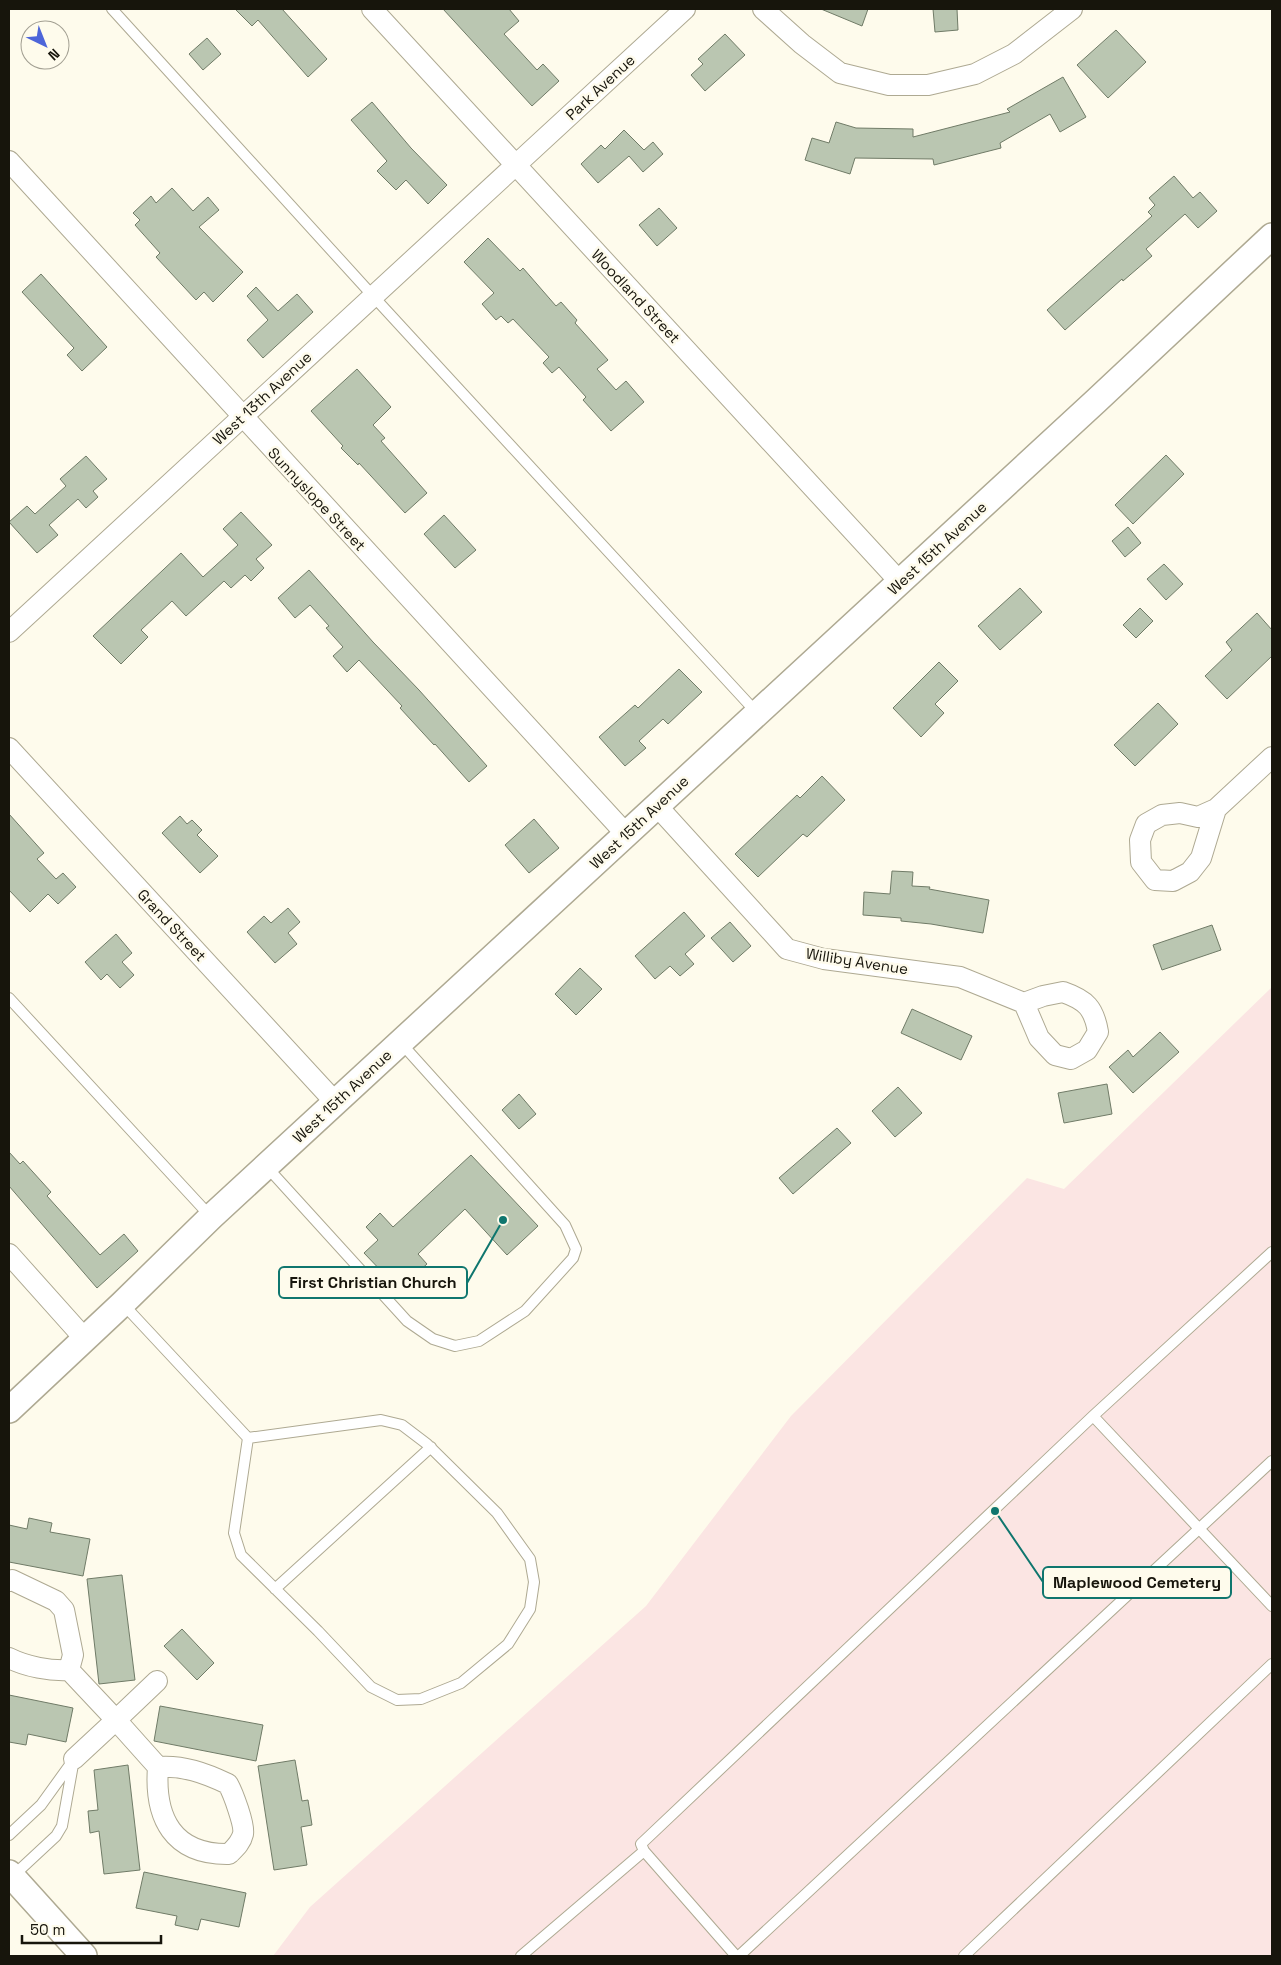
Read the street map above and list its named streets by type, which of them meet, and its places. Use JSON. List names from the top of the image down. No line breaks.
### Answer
{"streets":{"street":["Park Avenue","Woodland Street","West 13th Avenue","Sunnyslope Street","West 15th Avenue","Grand Street","Williby Avenue"]},"crossings":[["Park Avenue","Woodland Street"],["Park Avenue","West 13th Avenue"],["Woodland Street","West 13th Avenue"],["Woodland Street","West 15th Avenue"],["West 13th Avenue","Sunnyslope Street"],["Sunnyslope Street","West 15th Avenue"],["West 15th Avenue","Grand Street"],["West 15th Avenue","Williby Avenue"]],"places":["First Christian Church","Maplewood Cemetery"],"scale_bar":"50 m","north":"bottom right"}
